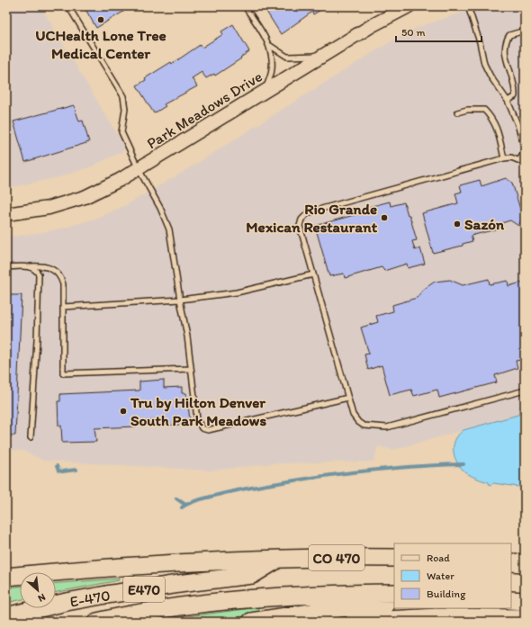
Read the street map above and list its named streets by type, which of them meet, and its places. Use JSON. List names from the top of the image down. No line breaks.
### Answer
{"streets":{"highway":["CO 470","E470","E-470"],"main road":["Park Meadows Drive"]},"crossings":[["CO 470","E-470"]],"places":["UCHealth Lone Tree Medical Center","Rio Grande Mexican Restaurant","Sazón","Tru by Hilton Denver South Park Meadows"],"legend":["Road","Water","Building"],"scale_bar":"50 m","north":"bottom right"}
